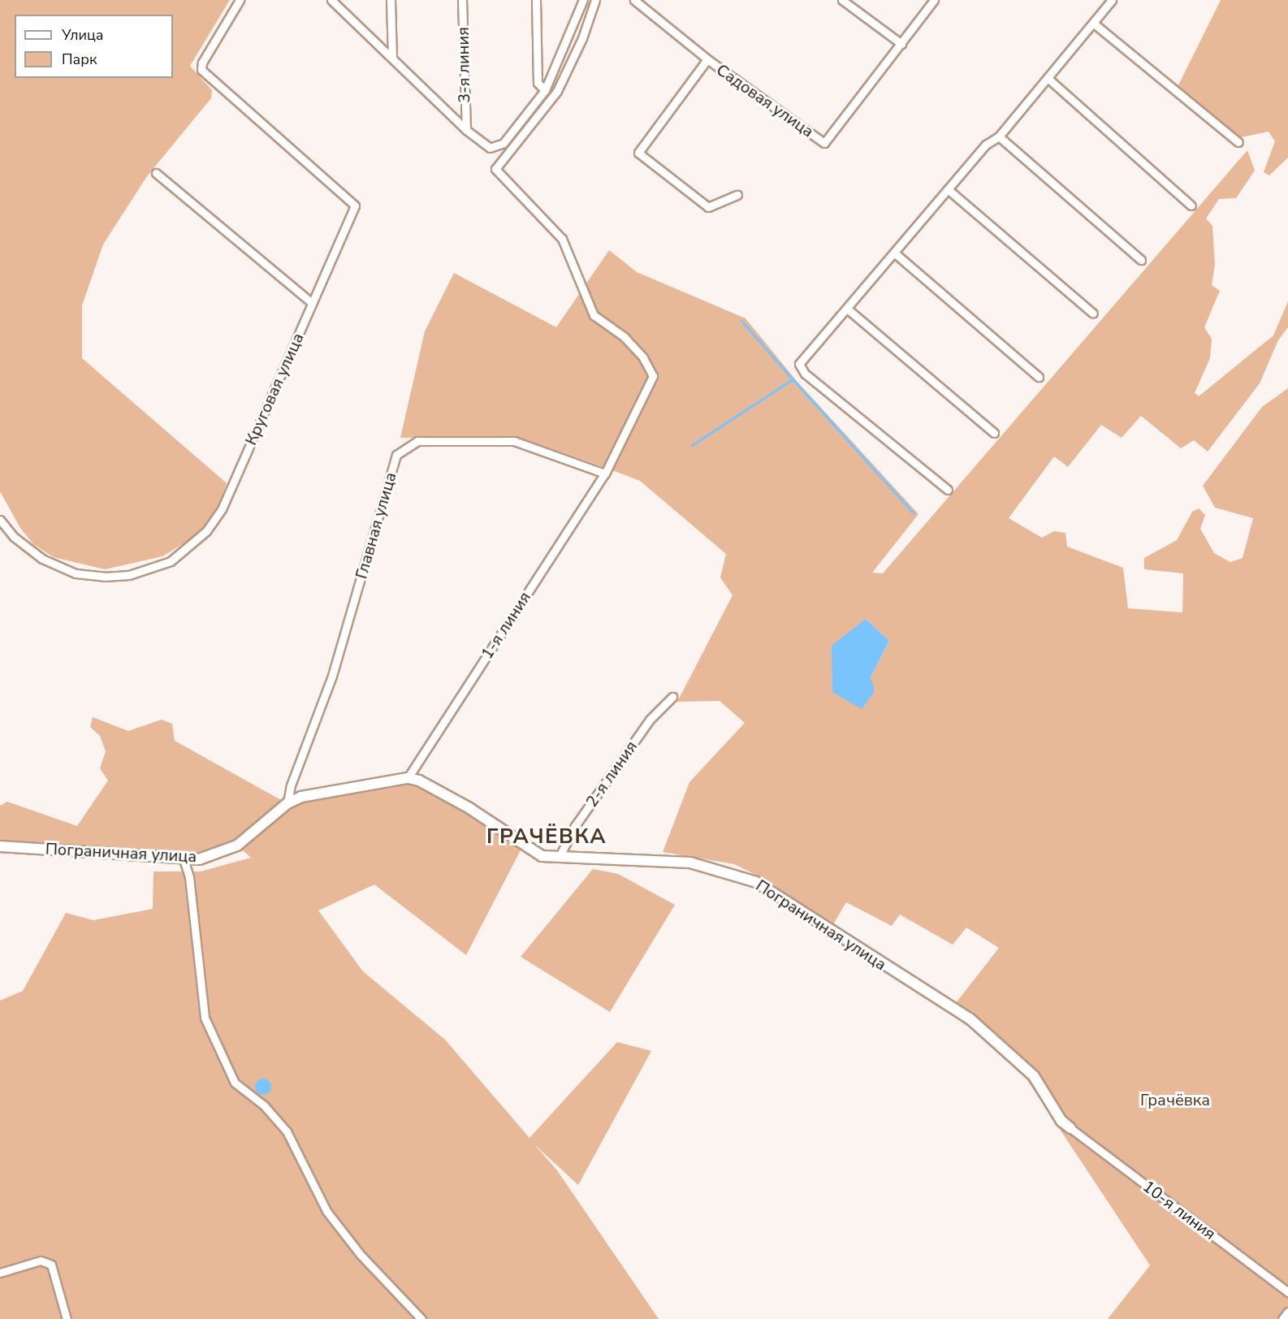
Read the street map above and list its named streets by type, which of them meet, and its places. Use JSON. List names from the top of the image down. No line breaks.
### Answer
{"streets":{"street":["3-я линия","Садовая улица","Круговая улица","Главная улица","1-я линия","2-я линия","Пограничная улица","10-я линия"]},"crossings":[["Главная улица","1-я линия"],["Главная улица","Пограничная улица"],["1-я линия","Пограничная улица"],["2-я линия","Пограничная улица"],["Пограничная улица","10-я линия"]],"districts":["ГРАЧЁВКА"],"parks":["Грачёвка"],"legend":["Улица","Парк"]}
